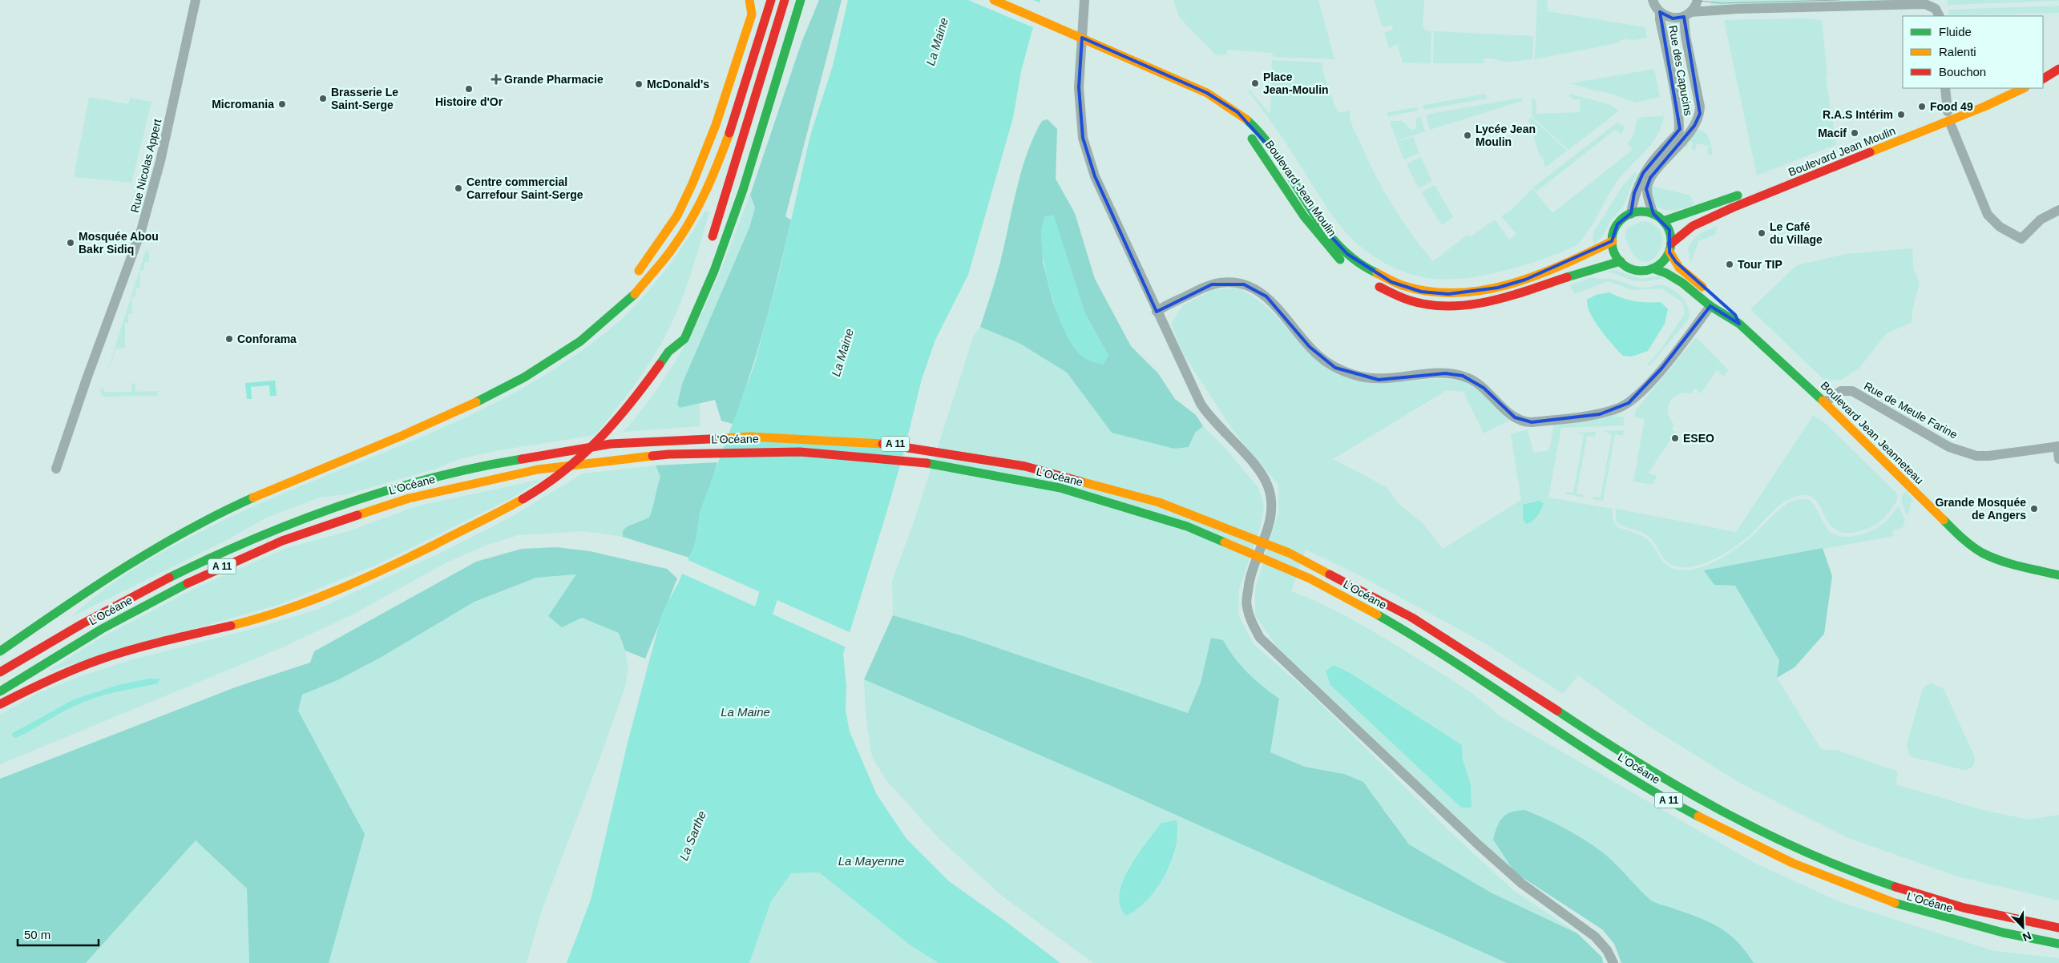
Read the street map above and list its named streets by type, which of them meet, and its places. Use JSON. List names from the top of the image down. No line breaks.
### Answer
{"streets":{"main road":["Boulevard Jean Moulin","Boulevard Jean Jeanneteau","L’Océane","A 11"],"street":["Rue des Capucins","Rue Nicolas Appert","Rue de Meule Farine"]},"crossings":[["Rue des Capucins","Boulevard Jean Moulin"],["Rue des Capucins","Boulevard Jean Jeanneteau"],["Boulevard Jean Moulin","Boulevard Jean Jeanneteau"],["Rue de Meule Farine","Boulevard Jean Jeanneteau"]],"water":["La Maine","La Sarthe","La Mayenne"],"places":{"health":["Grande Pharmacie"],"other":["Place Jean-Moulin","McDonald's","Histoire d'Or","Brasserie Le Saint-Serge","Micromania","Food 49","R.A.S Intérim","Macif","Lycée Jean Moulin","Centre commercial Carrefour Saint-Serge","Le Café du Village","Mosquée Abou Bakr Sidiq","Tour TIP","Conforama","ESEO","Grande Mosquée de Angers"]},"legend":["Fluide","Ralenti","Bouchon"],"scale_bar":"50 m","north":"bottom right"}
